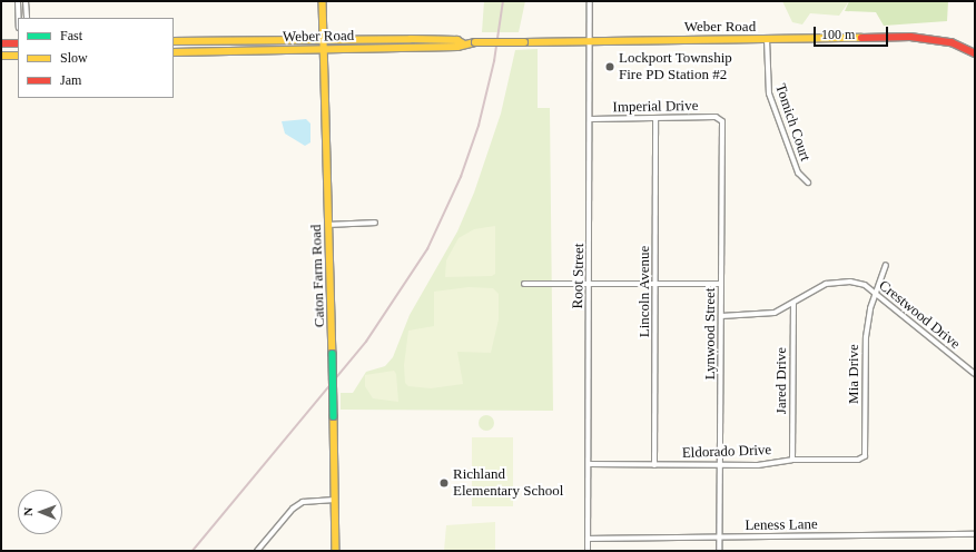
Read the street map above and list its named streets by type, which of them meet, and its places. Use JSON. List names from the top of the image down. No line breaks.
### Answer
{"streets":{"main road":["Weber Road","Caton Farm Road"],"street":["Imperial Drive","Tomich Court","Root Street","Lincoln Avenue","Crestwood Drive","Lynwood Street","Mia Drive","Jared Drive","Eldorado Drive","Leness Lane"]},"crossings":[["Weber Road","Tomich Court"],["Weber Road","Caton Farm Road"],["Weber Road","Root Street"],["Imperial Drive","Root Street"],["Imperial Drive","Lincoln Avenue"],["Imperial Drive","Lynwood Street"],["Root Street","Eldorado Drive"],["Root Street","Leness Lane"],["Lincoln Avenue","Eldorado Drive"],["Crestwood Drive","Lynwood Street"],["Crestwood Drive","Mia Drive"],["Crestwood Drive","Jared Drive"],["Lynwood Street","Eldorado Drive"],["Lynwood Street","Leness Lane"],["Mia Drive","Eldorado Drive"],["Jared Drive","Eldorado Drive"]],"places":["Lockport Township Fire PD Station #2","Richland Elementary School"],"legend":["Fast","Slow","Jam"],"scale_bar":"100 m","north":"left"}
